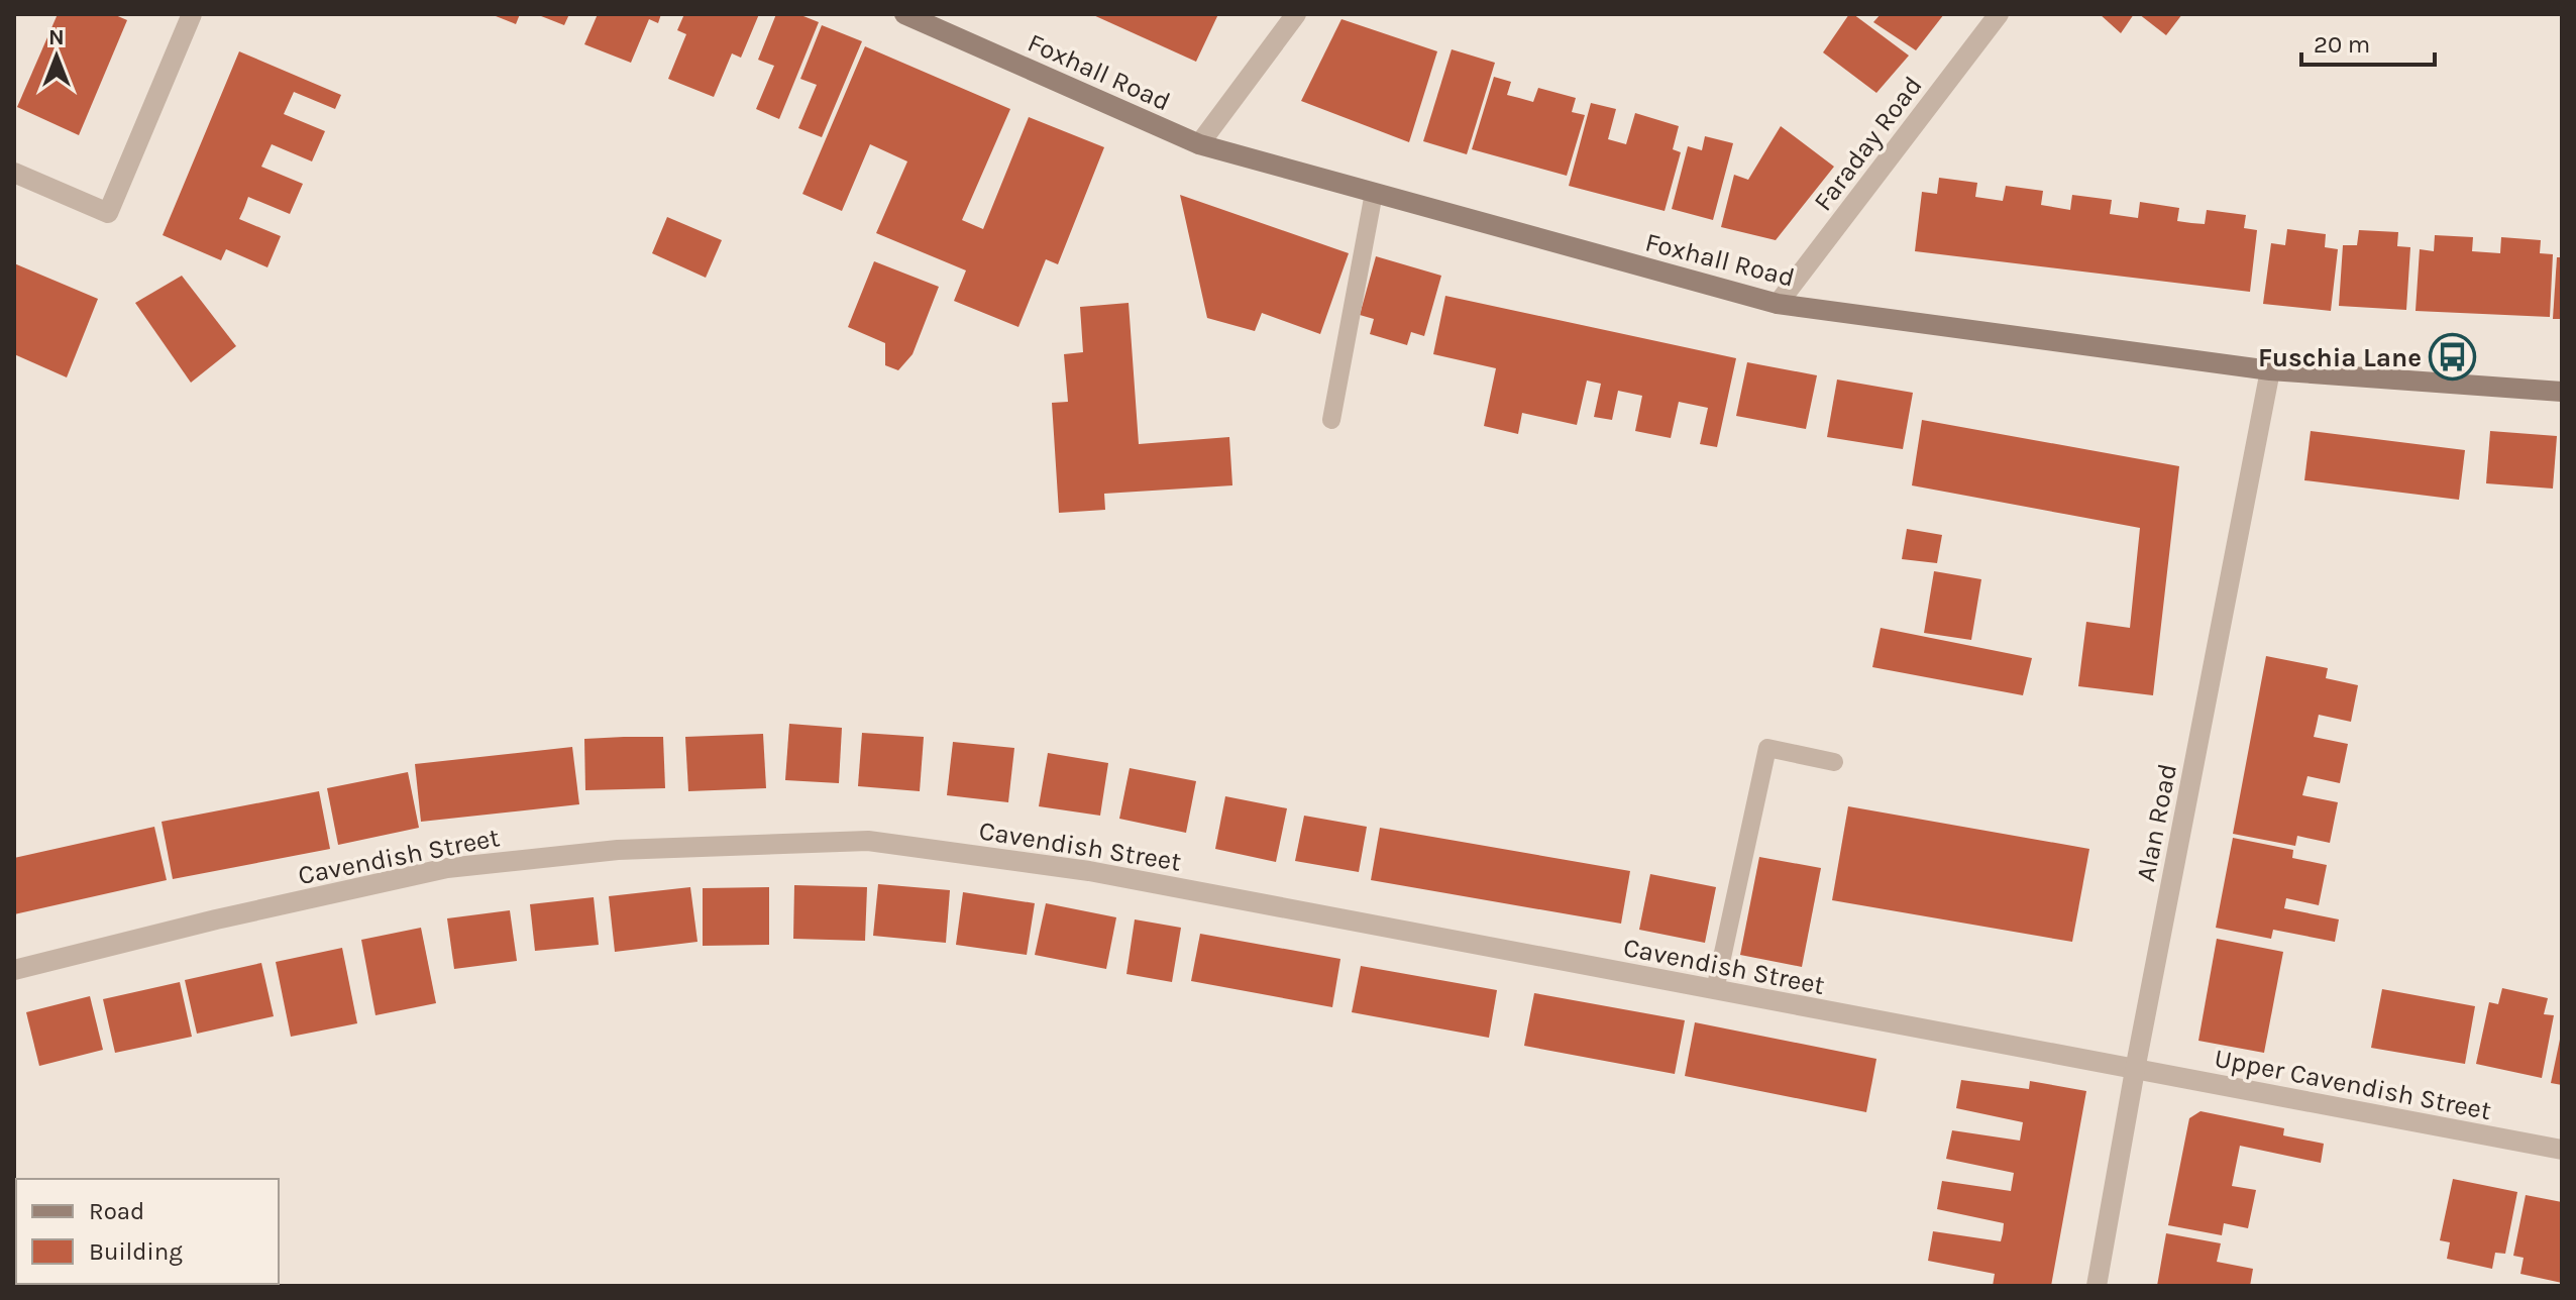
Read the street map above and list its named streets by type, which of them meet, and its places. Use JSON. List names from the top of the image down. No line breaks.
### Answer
{"streets":{"main road":["Foxhall Road"],"street":["Faraday Road","Alan Road","Cavendish Street","Upper Cavendish Street"]},"crossings":[["Foxhall Road","Faraday Road"],["Foxhall Road","Alan Road"],["Alan Road","Cavendish Street"],["Alan Road","Upper Cavendish Street"],["Cavendish Street","Upper Cavendish Street"]],"places":{"bus stop":["Fuschia Lane"]},"legend":["Road","Building"],"scale_bar":"20 m","north":"top"}
